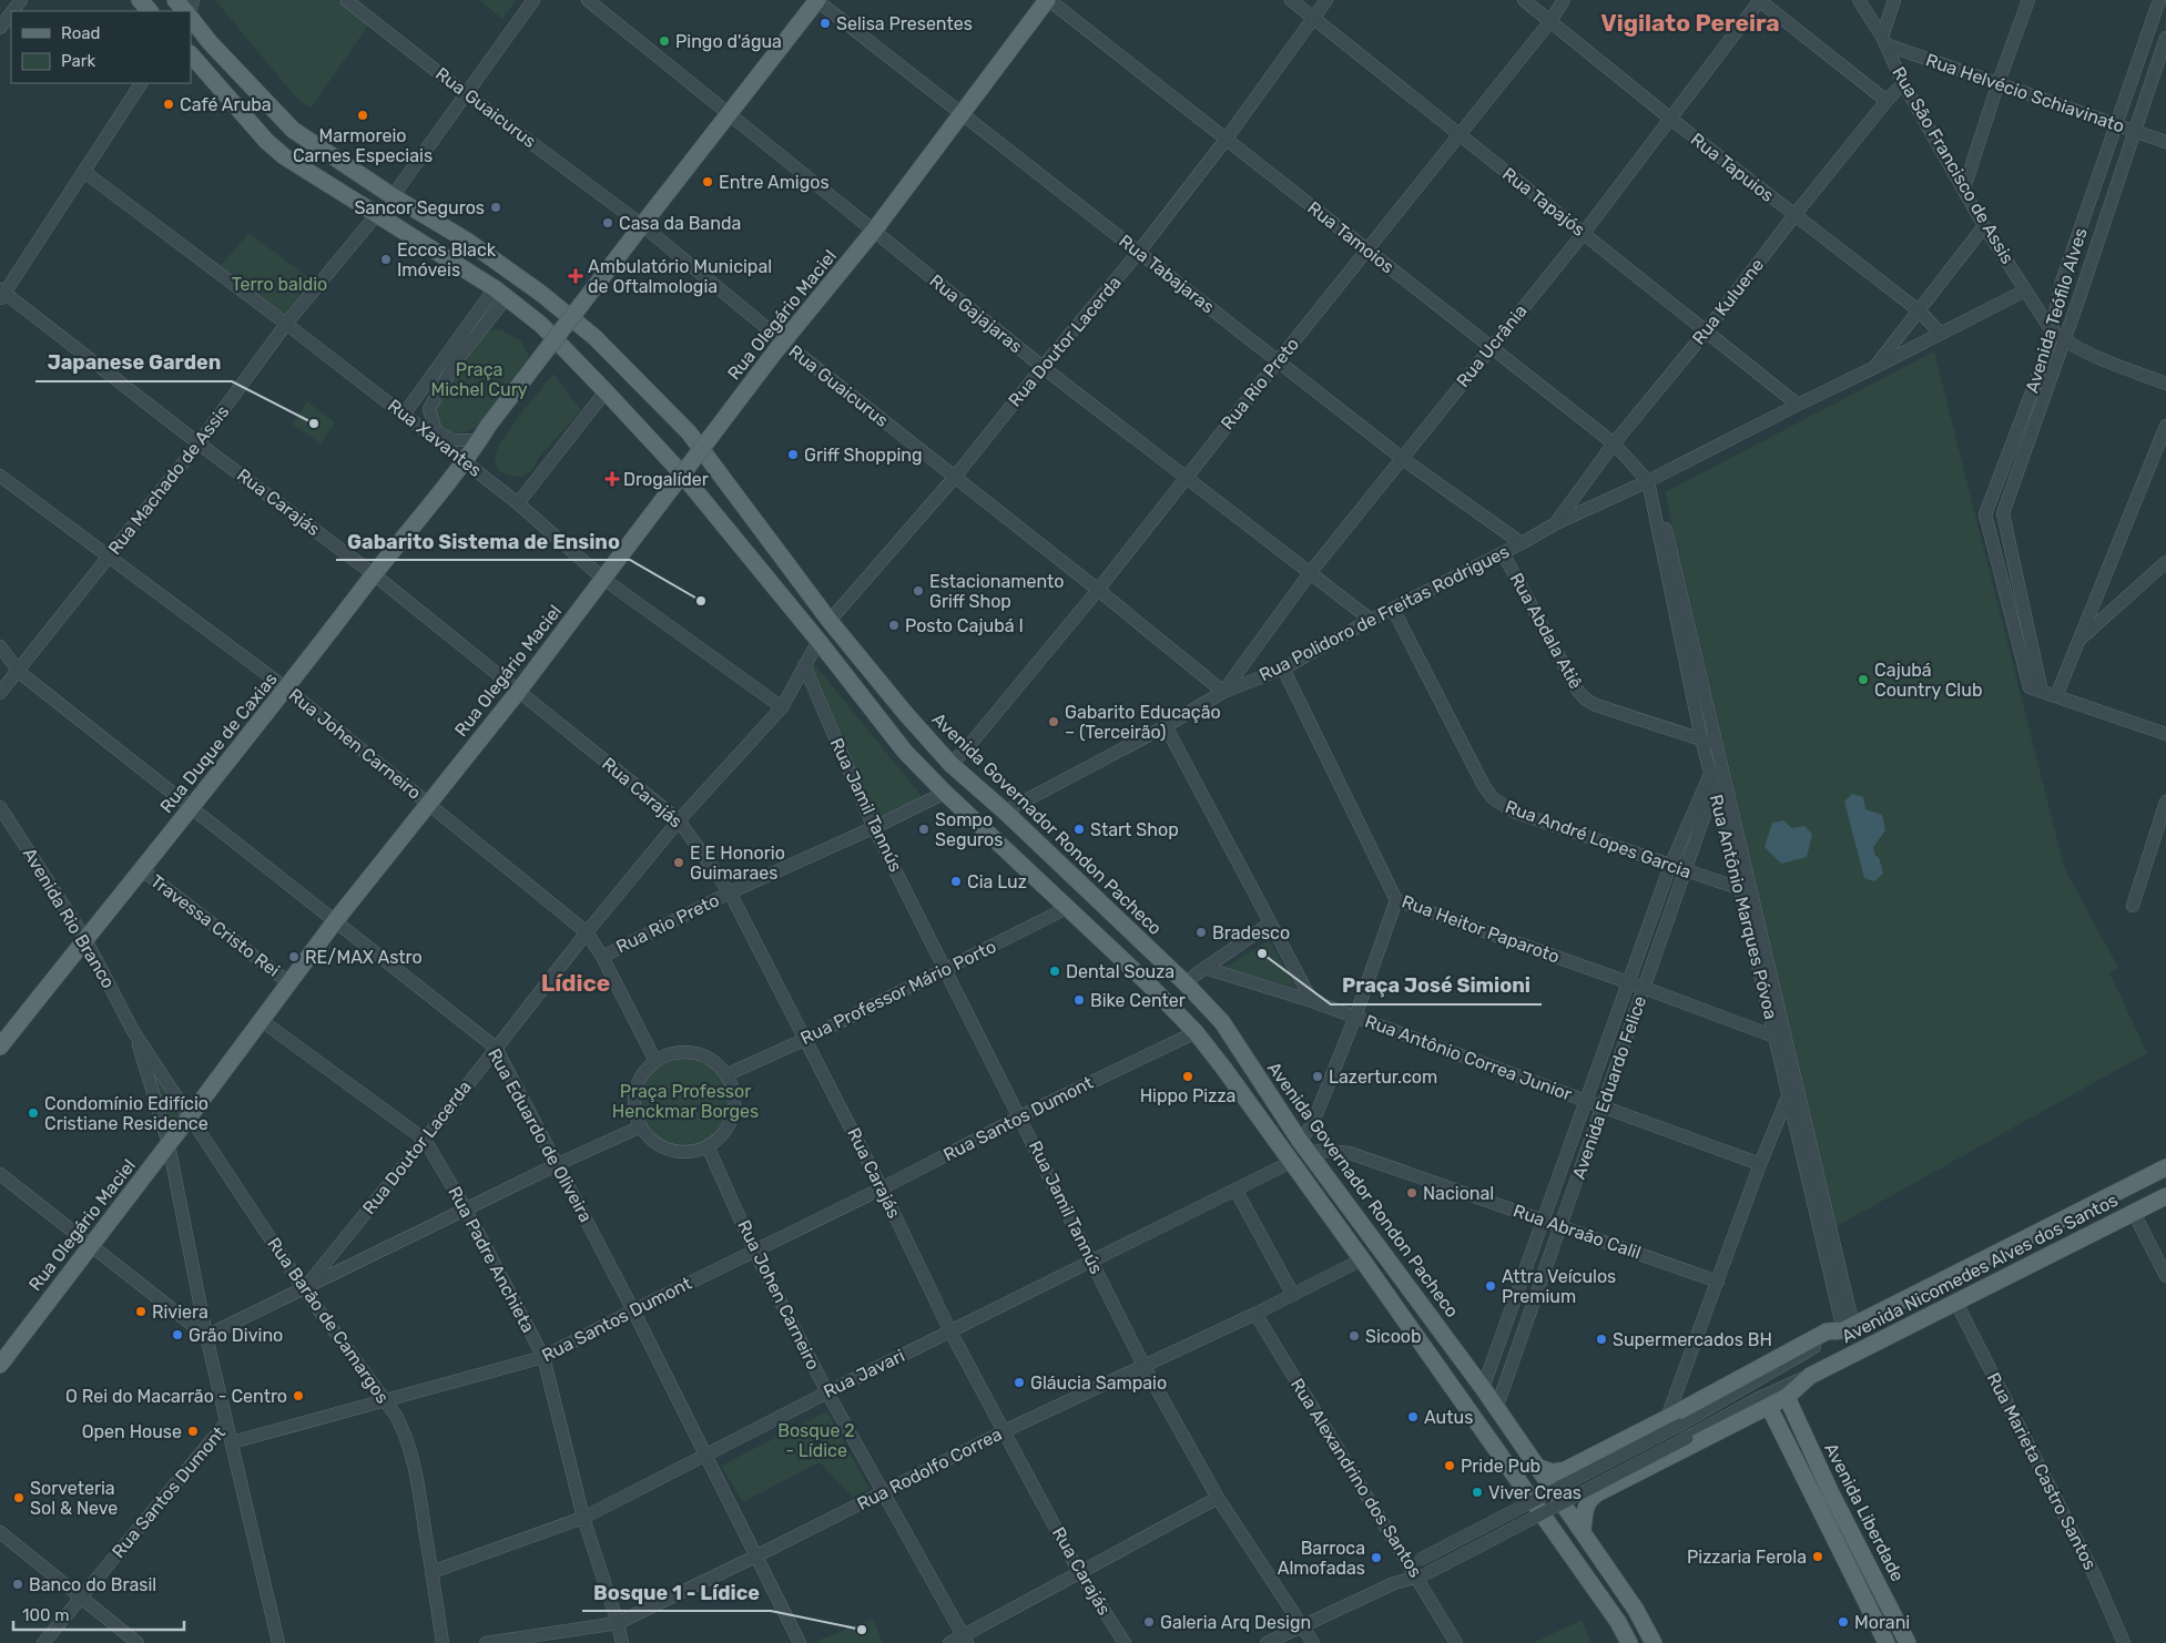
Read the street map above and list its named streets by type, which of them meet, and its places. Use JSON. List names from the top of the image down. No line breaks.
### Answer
{"streets":{"main road":["Rua Olegário Maciel","Rua Duque de Caxias","Avenida Governador Rondon Pacheco","Avenida Nicomedes Alves dos Santos","Avenida Liberdade"],"street":["Rua Helvécio Schiavinato","Rua Guaicurus","Rua São Francisco de Assis","Rua Tapuios","Rua Tapajós","Rua Tamoios","Rua Tabajaras","Rua Kuluene","Avenida Teófilo Alves","Rua Gajajaras","Rua Doutor Lacerda","Rua Ucrânia","Rua Rio Preto","Rua Xavantes","Rua Machado de Assis","Rua Carajás","Rua Polidoro de Freitas Rodrigues","Rua Abdala Atiê","Rua Johen Carneiro","Rua Jamil Tannús","Rua André Lopes Garcia","Rua Antônio Marques Póvoa","Avenida Rio Branco","Travessa Cristo Rei","Rua Heitor Paparoto","Rua Professor Mário Porto","Rua Antônio Correa Junior","Avenida Eduardo Felice","Rua Santos Dumont","Rua Eduardo de Oliveira","Rua Abraão Calil","Rua Padre Anchieta","Rua Barão de Camargos","Rua Javari","Rua Rodolfo Correa","Rua Marieta Castro Santos","Rua Alexandrino dos Santos"]},"crossings":[["Rua Helvécio Schiavinato","Rua São Francisco de Assis"],["Rua Helvécio Schiavinato","Avenida Teófilo Alves"],["Rua Guaicurus","Rua Olegário Maciel"],["Rua Guaicurus","Rua Doutor Lacerda"],["Rua Guaicurus","Rua Ucrânia"],["Rua Guaicurus","Rua Rio Preto"],["Rua Guaicurus","Rua Polidoro de Freitas Rodrigues"],["Rua Guaicurus","Rua Duque de Caxias"],["Rua São Francisco de Assis","Rua Kuluene"],["Rua São Francisco de Assis","Avenida Teófilo Alves"],["Rua São Francisco de Assis","Rua Polidoro de Freitas Rodrigues"],["Rua Tapuios","Rua Kuluene"],["Rua Tapuios","Rua Ucrânia"],["Rua Tapuios","Rua Rio Preto"],["Rua Tapuios","Rua Polidoro de Freitas Rodrigues"],["Rua Tapajós","Rua Kuluene"],["Rua Tapajós","Rua Doutor Lacerda"],["Rua Tapajós","Rua Ucrânia"],["Rua Tapajós","Rua Rio Preto"],["Rua Tapajós","Rua Polidoro de Freitas Rodrigues"],["Rua Tamoios","Rua Kuluene"],["Rua Tamoios","Rua Olegário Maciel"],["Rua Tamoios","Rua Doutor Lacerda"],["Rua Tamoios","Rua Ucrânia"],["Rua Tamoios","Rua Rio Preto"],["Rua Tamoios","Rua Polidoro de Freitas Rodrigues"],["Rua Tamoios","Rua Antônio Marques Póvoa"],["Rua Tabajaras","Rua Olegário Maciel"],["Rua Tabajaras","Rua Doutor Lacerda"],["Rua Tabajaras","Rua Ucrânia"],["Rua Tabajaras","Rua Rio Preto"],["Rua Tabajaras","Rua Polidoro de Freitas Rodrigues"],["Rua Kuluene","Rua Polidoro de Freitas Rodrigues"],["Rua Gajajaras","Rua Olegário Maciel"],["Rua Gajajaras","Rua Doutor Lacerda"],["Rua Gajajaras","Rua Ucrânia"],["Rua Gajajaras","Rua Rio Preto"],["Rua Gajajaras","Rua Polidoro de Freitas Rodrigues"],["Rua Olegário Maciel","Rua Xavantes"],["Rua Olegário Maciel","Rua Carajás"],["Rua Olegário Maciel","Rua Johen Carneiro"],["Rua Olegário Maciel","Travessa Cristo Rei"],["Rua Olegário Maciel","Rua Eduardo de Oliveira"],["Rua Olegário Maciel","Rua Padre Anchieta"],["Rua Olegário Maciel","Rua Barão de Camargos"],["Rua Doutor Lacerda","Rua Xavantes"],["Rua Doutor Lacerda","Rua Carajás"],["Rua Doutor Lacerda","Rua Johen Carneiro"],["Rua Doutor Lacerda","Rua Jamil Tannús"],["Rua Doutor Lacerda","Avenida Governador Rondon Pacheco"],["Rua Doutor Lacerda","Rua Eduardo de Oliveira"],["Rua Doutor Lacerda","Rua Padre Anchieta"],["Rua Doutor Lacerda","Rua Barão de Camargos"],["Rua Ucrânia","Rua Polidoro de Freitas Rodrigues"],["Rua Rio Preto","Rua Carajás"],["Rua Rio Preto","Rua Johen Carneiro"],["Rua Rio Preto","Rua Jamil Tannús"],["Rua Rio Preto","Avenida Governador Rondon Pacheco"],["Rua Xavantes","Rua Machado de Assis"],["Rua Xavantes","Rua Duque de Caxias"],["Rua Machado de Assis","Rua Carajás"],["Rua Machado de Assis","Rua Johen Carneiro"],["Rua Machado de Assis","Rua Eduardo de Oliveira"],["Rua Carajás","Rua Duque de Caxias"],["Rua Carajás","Rua Professor Mário Porto"],["Rua Carajás","Rua Santos Dumont"],["Rua Carajás","Rua Javari"],["Rua Carajás","Rua Rodolfo Correa"],["Rua Polidoro de Freitas Rodrigues","Rua Abdala Atiê"],["Rua Polidoro de Freitas Rodrigues","Avenida Governador Rondon Pacheco"],["Rua Polidoro de Freitas Rodrigues","Rua André Lopes Garcia"],["Rua Polidoro de Freitas Rodrigues","Rua Antônio Marques Póvoa"],["Rua Polidoro de Freitas Rodrigues","Rua Heitor Paparoto"],["Rua Abdala Atiê","Rua Antônio Marques Póvoa"],["Rua Abdala Atiê","Avenida Eduardo Felice"],["Rua Duque de Caxias","Rua Johen Carneiro"],["Rua Duque de Caxias","Avenida Rio Branco"],["Rua Duque de Caxias","Travessa Cristo Rei"],["Rua Duque de Caxias","Rua Eduardo de Oliveira"],["Rua Johen Carneiro","Rua Professor Mário Porto"],["Rua Johen Carneiro","Rua Santos Dumont"],["Rua Johen Carneiro","Rua Javari"],["Rua Johen Carneiro","Rua Rodolfo Correa"],["Rua Jamil Tannús","Rua Professor Mário Porto"],["Rua Jamil Tannús","Rua Santos Dumont"],["Rua Jamil Tannús","Avenida Nicomedes Alves dos Santos"],["Rua Jamil Tannús","Rua Javari"],["Rua Jamil Tannús","Rua Rodolfo Correa"],["Avenida Governador Rondon Pacheco","Avenida Eduardo Felice"],["Avenida Governador Rondon Pacheco","Rua Abraão Calil"],["Avenida Governador Rondon Pacheco","Avenida Nicomedes Alves dos Santos"],["Rua André Lopes Garcia","Rua Antônio Marques Póvoa"],["Rua André Lopes Garcia","Avenida Eduardo Felice"],["Rua Antônio Marques Póvoa","Rua Heitor Paparoto"],["Rua Antônio Marques Póvoa","Avenida Eduardo Felice"],["Rua Antônio Marques Póvoa","Avenida Nicomedes Alves dos Santos"],["Avenida Rio Branco","Rua Barão de Camargos"],["Rua Heitor Paparoto","Avenida Eduardo Felice"],["Rua Antônio Correa Junior","Avenida Eduardo Felice"],["Avenida Eduardo Felice","Rua Abraão Calil"],["Rua Santos Dumont","Rua Eduardo de Oliveira"],["Rua Santos Dumont","Rua Padre Anchieta"],["Rua Santos Dumont","Rua Barão de Camargos"],["Rua Eduardo de Oliveira","Rua Javari"],["Rua Eduardo de Oliveira","Rua Rodolfo Correa"],["Rua Padre Anchieta","Rua Javari"],["Rua Padre Anchieta","Rua Rodolfo Correa"],["Avenida Nicomedes Alves dos Santos","Rua Marieta Castro Santos"],["Avenida Nicomedes Alves dos Santos","Rua Alexandrino dos Santos"],["Avenida Nicomedes Alves dos Santos","Avenida Liberdade"],["Rua Barão de Camargos","Rua Javari"],["Rua Rodolfo Correa","Rua Alexandrino dos Santos"]],"districts":["Vigilato Pereira","Lídice"],"parks":["Terro baldio","Praça Michel Cury","Praça Professor Henckmar Borges","Bosque 2 - Lídice"],"places":{"other":["Selisa Presentes","Pingo d'água","Café Aruba","Marmoreio Carnes Especiais","Entre Amigos","Sancor Seguros","Casa da Banda","Eccos Black Imóveis","Japanese Garden","Griff Shopping","Estacionamento Griff Shop","Gabarito Sistema de Ensino","Posto Cajubá I","Cajubá Country Club","Gabarito Educação – (Terceirão)","Sompo Seguros","Start Shop","E E Honorio Guimaraes","Cia Luz","Bradesco","Praça José Simioni","RE/MAX Astro","Dental Souza","Bike Center","Hippo Pizza","Lazertur.com","Condomínio Edifício Cristiane Residence","Nacional","Attra Veículos Premium","Riviera","Grão Divino","Sicoob","Supermercados BH","Gláucia Sampaio","O Rei do Macarrão - Centro","Autus","Open House","Pride Pub","Viver Creas","Sorveteria Sol & Neve","Pizzaria Ferola","Barroca Almofadas","Banco do Brasil","Galeria Arq Design","Morani","Bosque 1 - Lídice"],"health":["Ambulatório Municipal de Oftalmologia","Drogalíder"]},"legend":["Road","Park"],"scale_bar":"100 m"}
